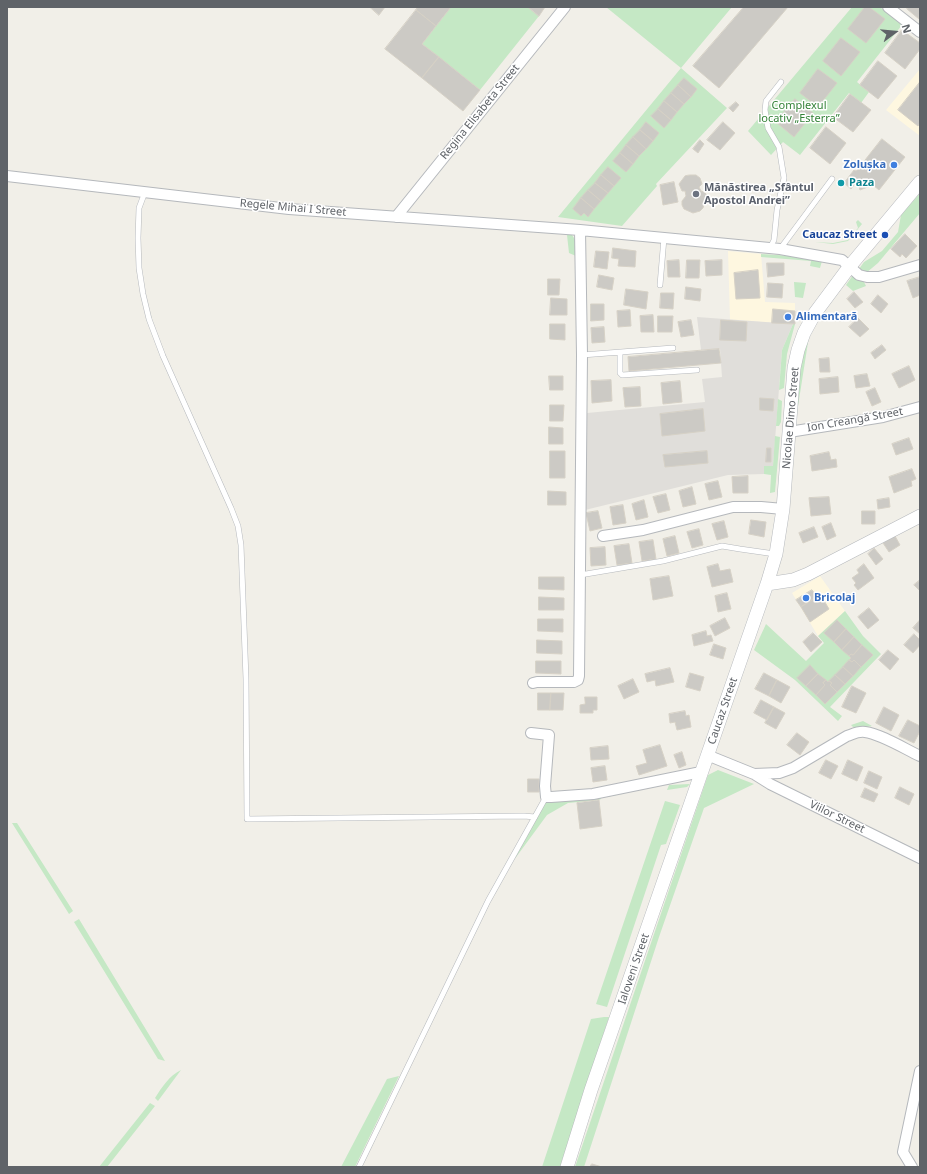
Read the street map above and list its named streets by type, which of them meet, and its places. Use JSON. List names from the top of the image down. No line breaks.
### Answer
{"streets":{"street":["Regina Elisabeta Street","Regele Mihai I Street","Nicolae Dimo Street","Ion Creangă Street","Caucaz Street","Viilor Street","Ialoveni Street"]},"crossings":[["Regina Elisabeta Street","Regele Mihai I Street"],["Nicolae Dimo Street","Ion Creangă Street"],["Nicolae Dimo Street","Caucaz Street"],["Caucaz Street","Ialoveni Street"]],"parks":["Complexul locativ „Esterra”"],"places":["Zolușka","Paza","Mănăstirea „Sfântul Apostol Andrei”","Caucaz Street","Alimentară","Bricolaj"],"north":"right"}
